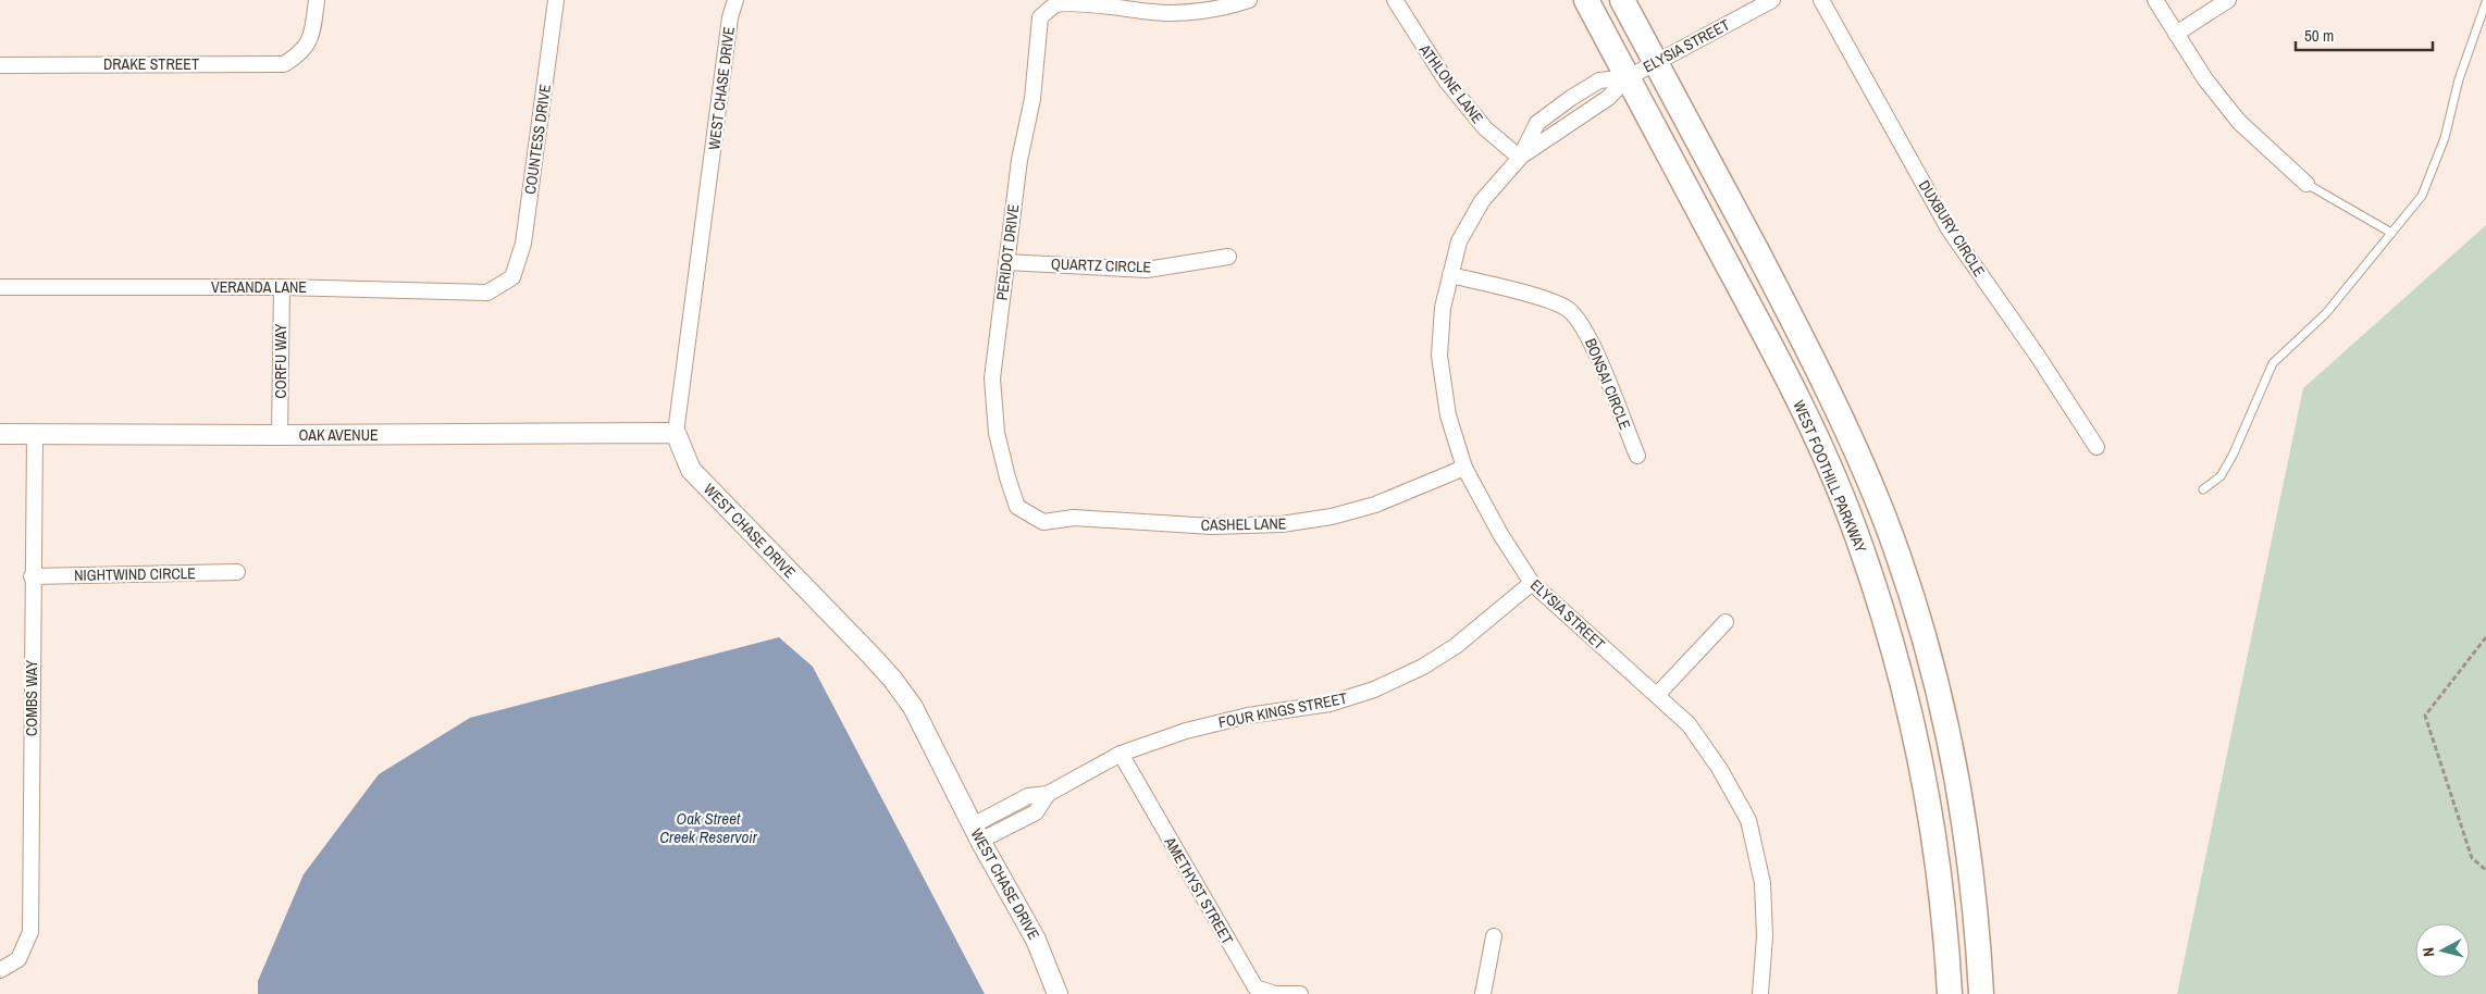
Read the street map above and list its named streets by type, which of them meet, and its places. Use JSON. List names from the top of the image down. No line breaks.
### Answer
{"streets":{"main road":["WEST FOOTHILL PARKWAY"],"street":["ELYSIA STREET","DRAKE STREET","ATHLONE LANE","WEST CHASE DRIVE","COUNTESS DRIVE","DUXBURY CIRCLE","PERIDOT DRIVE","QUARTZ CIRCLE","VERANDA LANE","CORFU WAY","BONSAI CIRCLE","OAK AVENUE","CASHEL LANE","NIGHTWIND CIRCLE","COMBS WAY","FOUR KINGS STREET","AMETHYST STREET"]},"crossings":[["ELYSIA STREET","ATHLONE LANE"],["ELYSIA STREET","BONSAI CIRCLE"],["ELYSIA STREET","WEST FOOTHILL PARKWAY"],["ELYSIA STREET","CASHEL LANE"],["ELYSIA STREET","FOUR KINGS STREET"],["WEST CHASE DRIVE","OAK AVENUE"],["WEST CHASE DRIVE","FOUR KINGS STREET"],["COUNTESS DRIVE","VERANDA LANE"],["PERIDOT DRIVE","QUARTZ CIRCLE"],["PERIDOT DRIVE","CASHEL LANE"],["VERANDA LANE","CORFU WAY"],["CORFU WAY","OAK AVENUE"],["OAK AVENUE","COMBS WAY"],["NIGHTWIND CIRCLE","COMBS WAY"],["FOUR KINGS STREET","AMETHYST STREET"]],"water":["Oak Street Creek Reservoir"],"scale_bar":"50 m","north":"left"}
